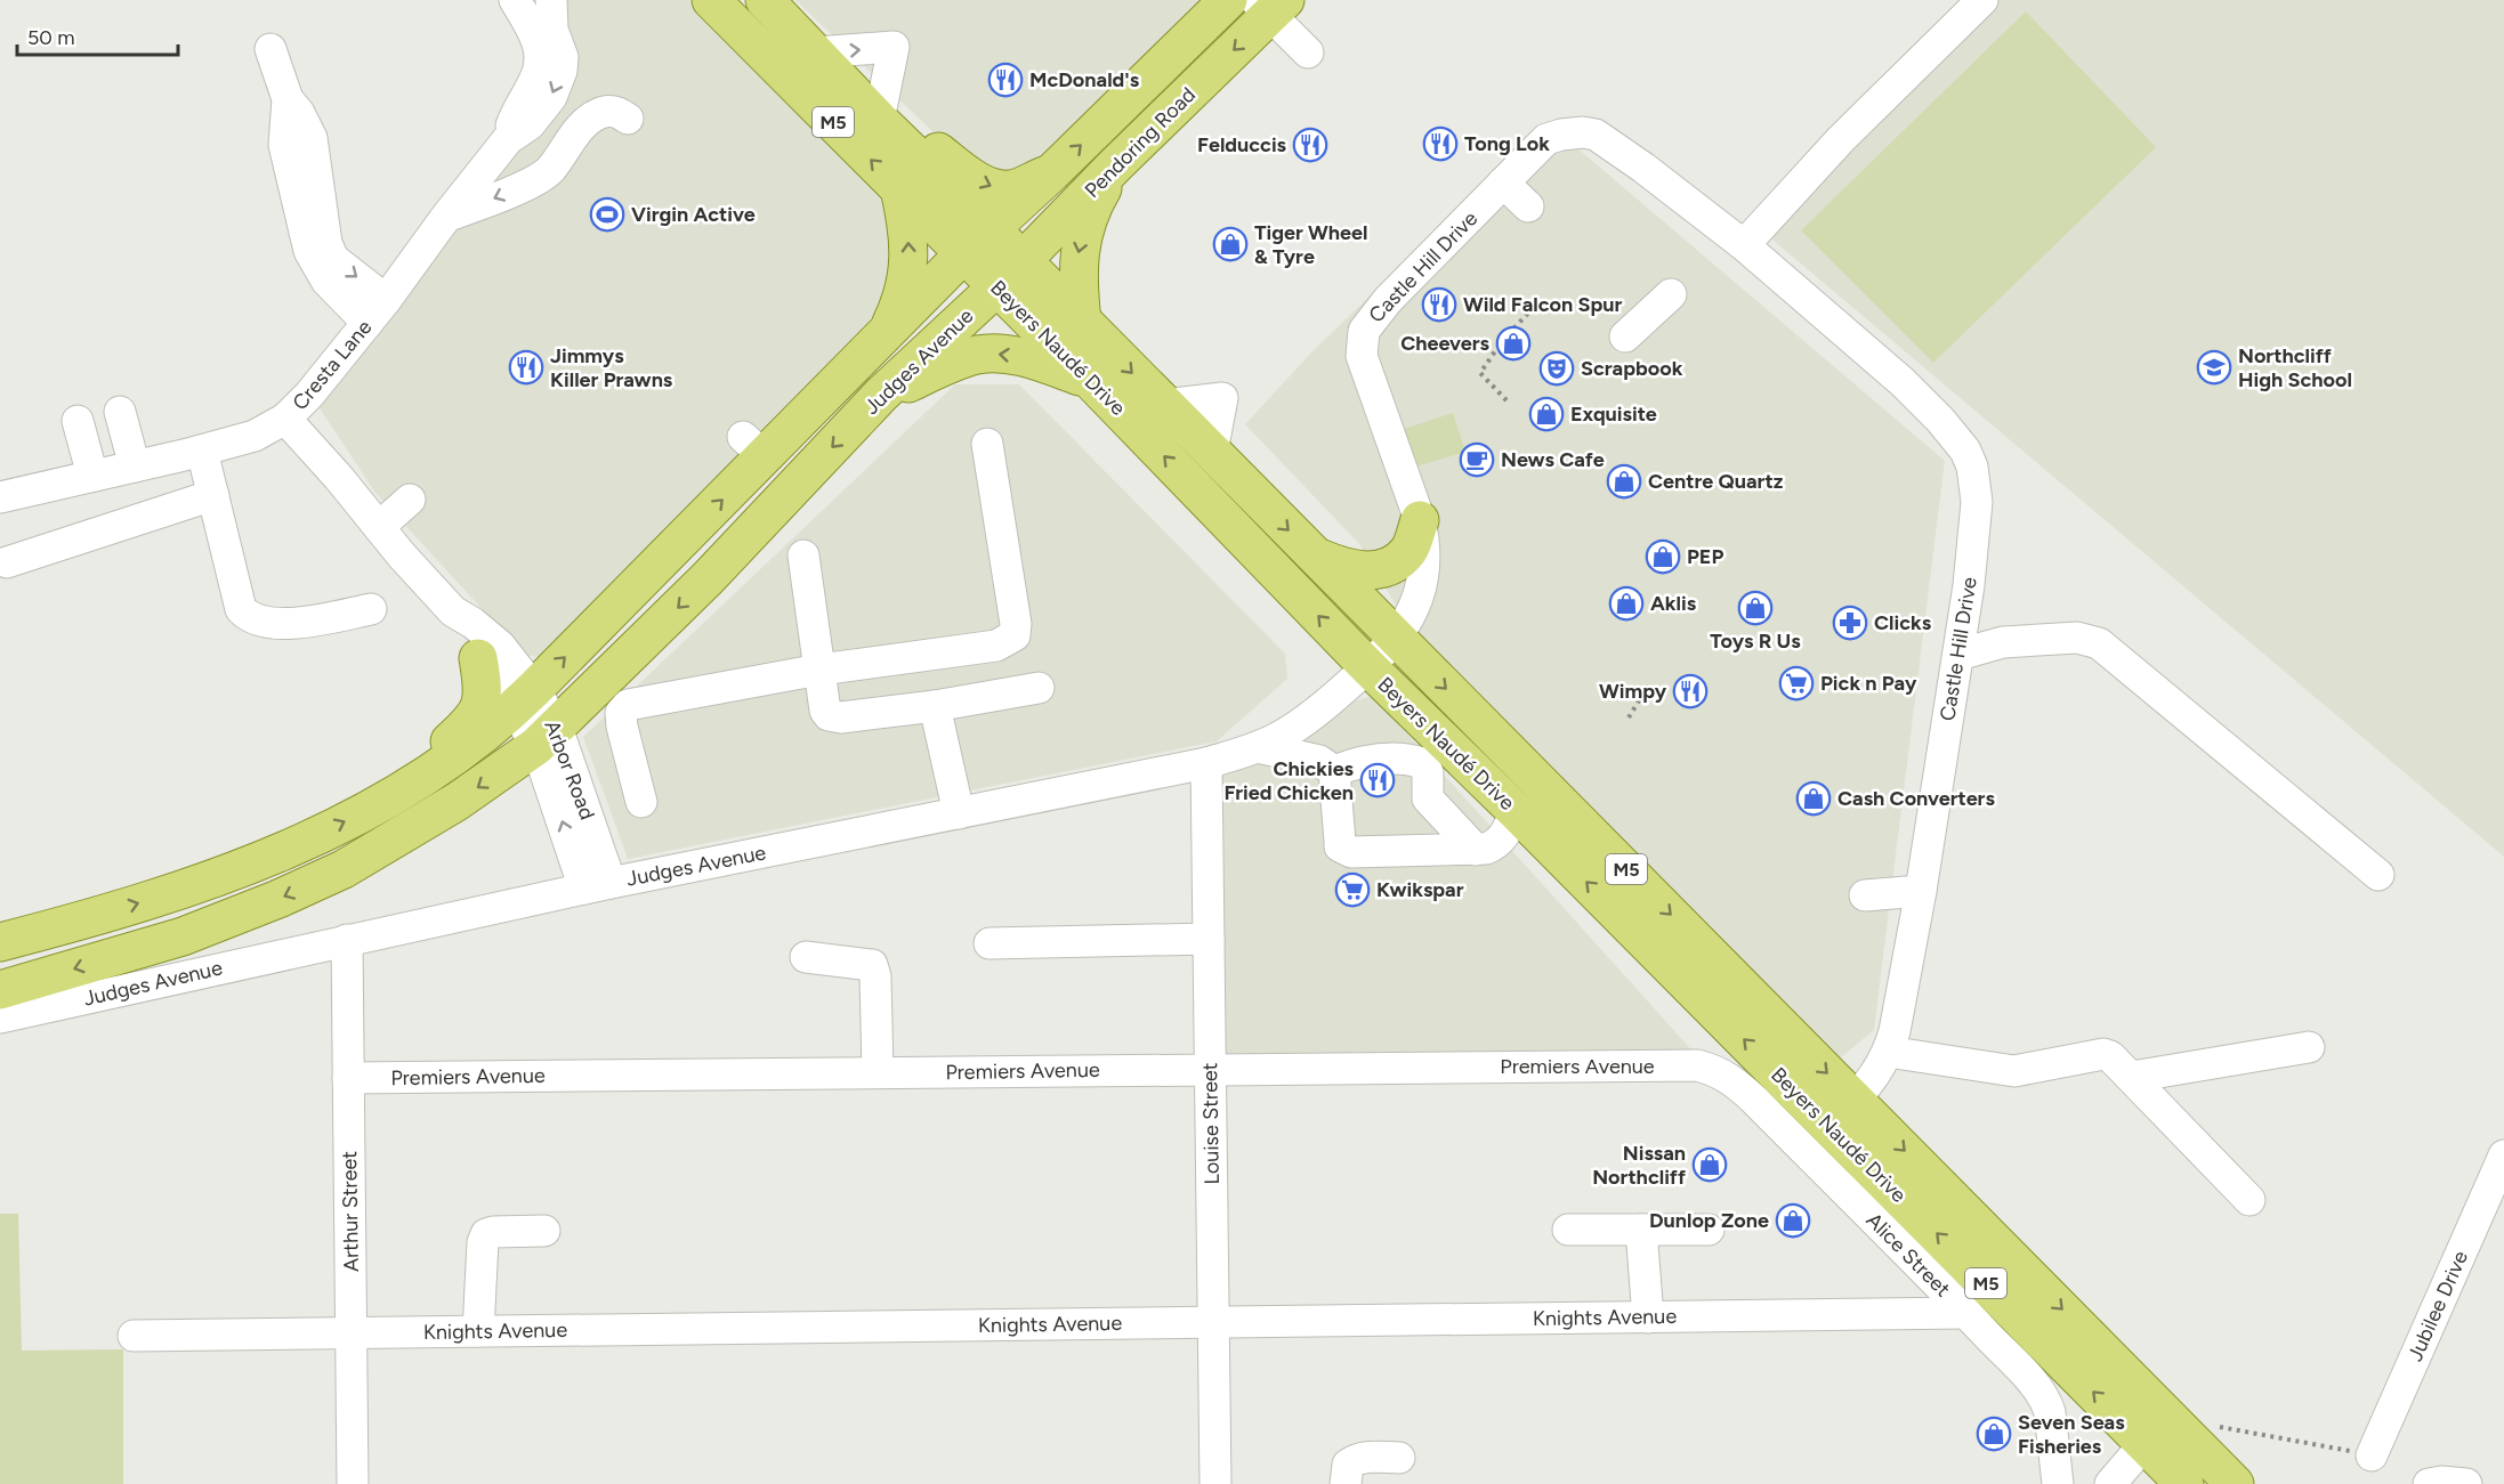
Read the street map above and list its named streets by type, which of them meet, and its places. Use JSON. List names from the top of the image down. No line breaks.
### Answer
{"streets":{"main road":["M5","Pendoring Road","Beyers Naudé Drive","Judges Avenue"],"street":["Castle Hill Drive","Cresta Lane","Arbor Road","Premiers Avenue","Louise Street","Arthur Street","Alice Street","Jubilee Drive","Knights Avenue"]},"crossings":[["Pendoring Road","Beyers Naudé Drive"],["Pendoring Road","Judges Avenue"],["Castle Hill Drive","Beyers Naudé Drive"],["Castle Hill Drive","Judges Avenue"],["Beyers Naudé Drive","Judges Avenue"],["Judges Avenue","Arbor Road"],["Judges Avenue","Louise Street"],["Judges Avenue","Arthur Street"],["Cresta Lane","Arbor Road"],["Premiers Avenue","Louise Street"],["Premiers Avenue","Arthur Street"],["Premiers Avenue","Alice Street"],["Louise Street","Knights Avenue"],["Arthur Street","Knights Avenue"],["Alice Street","Knights Avenue"]],"places":{"restaurant":["McDonald's","Tong Lok","Felduccis","Wild Falcon Spur","Jimmys Killer Prawns","Wimpy","Chickies Fried Chicken"],"sports":["Virgin Active"],"shop":["Tiger Wheel & Tyre","Cheevers","Exquisite","Centre Quartz","PEP","Aklis","Toys R Us","Cash Converters","Nissan Northcliff","Dunlop Zone","Seven Seas Fisheries"],"school or university":["Northcliff High School"],"theatre":["Scrapbook"],"cafe":["News Cafe"],"pharmacy":["Clicks"],"supermarket":["Pick n Pay","Kwikspar"]},"scale_bar":"50 m"}
